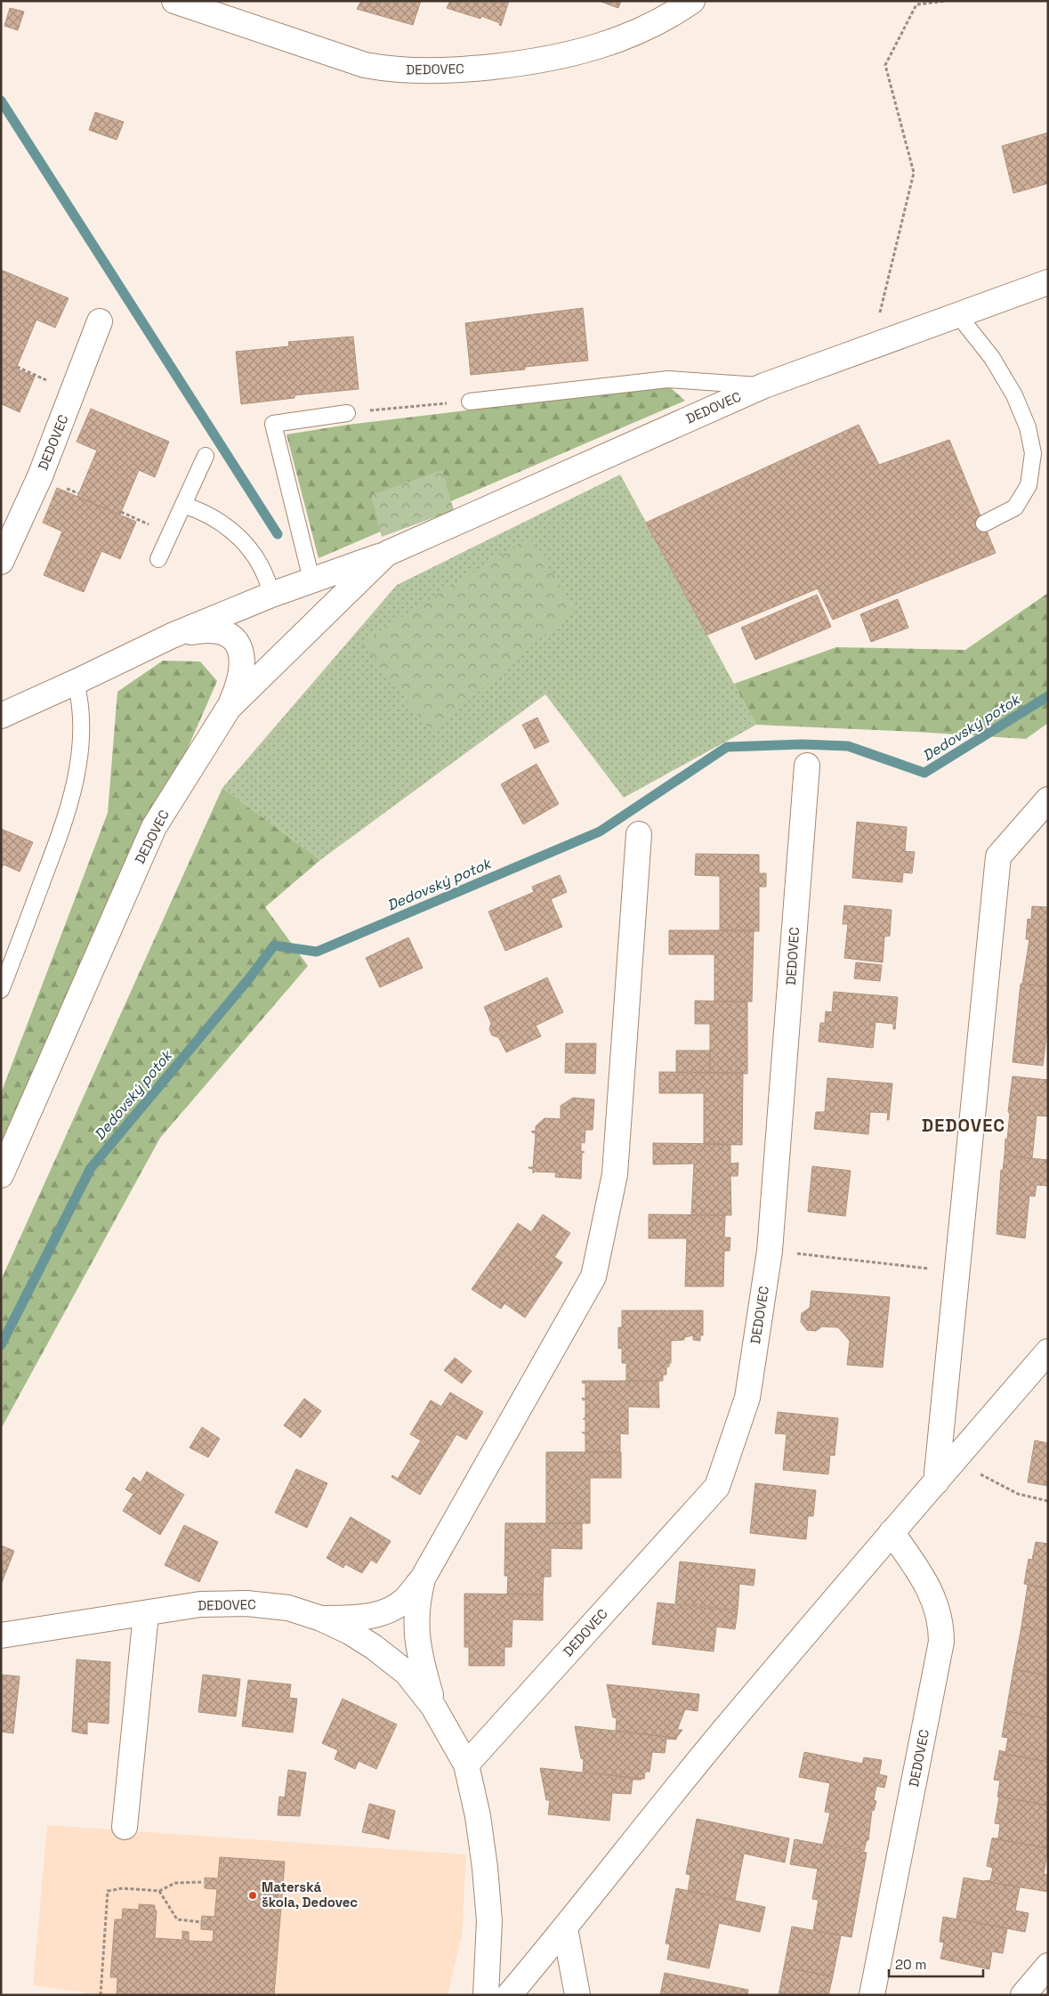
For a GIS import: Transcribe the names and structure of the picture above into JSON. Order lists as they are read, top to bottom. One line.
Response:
{"streets":{"street":["DEDOVEC"]},"districts":["DEDOVEC"],"water":["Dedovský potok"],"places":["Materská škola, Dedovec"],"scale_bar":"20 m"}
